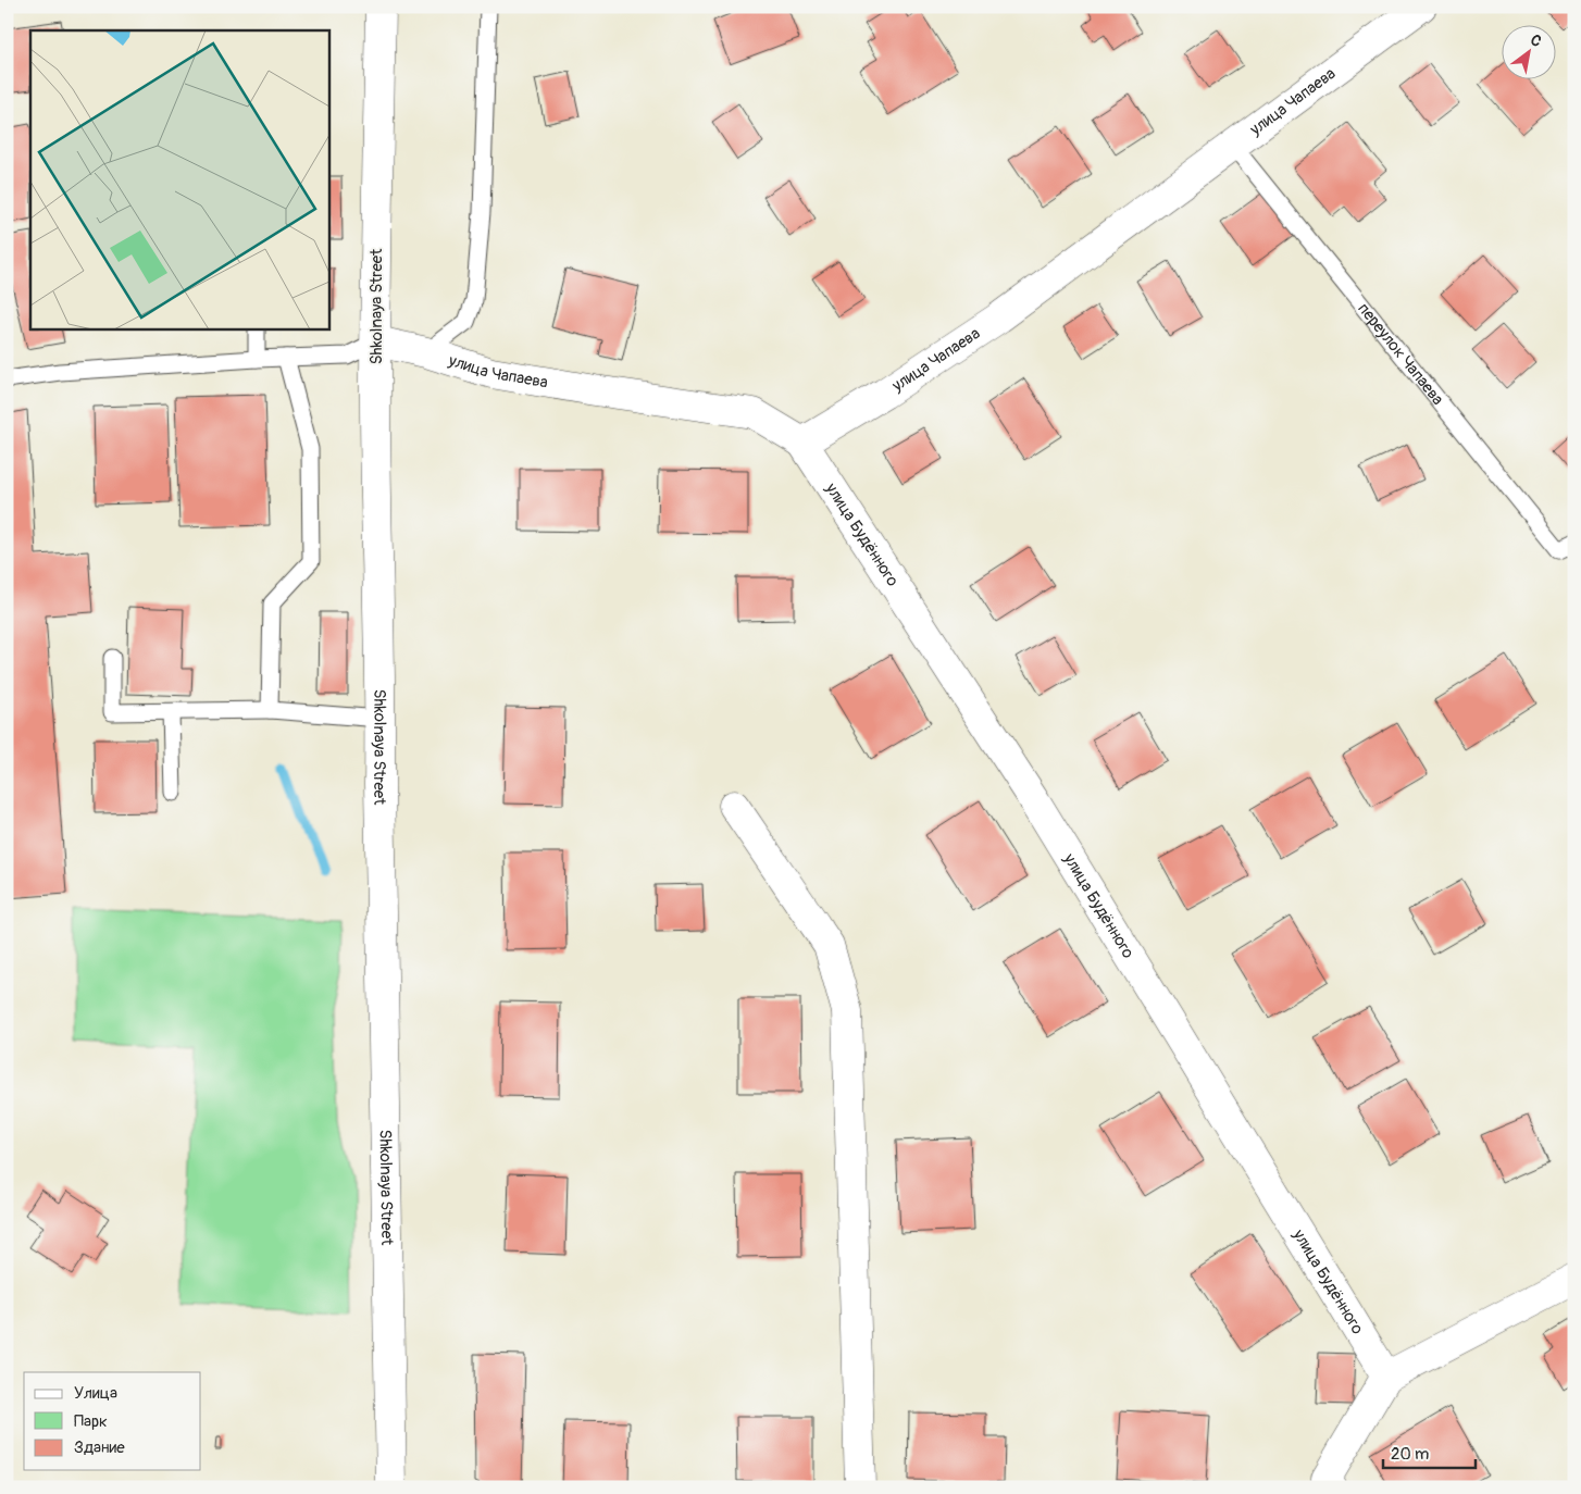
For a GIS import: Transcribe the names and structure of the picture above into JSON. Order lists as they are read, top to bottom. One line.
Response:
{"streets":{"street":["улица Чапаева","Shkolnaya Street","улица Будённого"],"lane":["переулок Чапаева"]},"crossings":[["улица Чапаева","Shkolnaya Street"],["улица Чапаева","переулок Чапаева"],["улица Чапаева","улица Будённого"]],"legend":["Улица","Парк","Здание"],"scale_bar":"20 m","north":"top right"}
